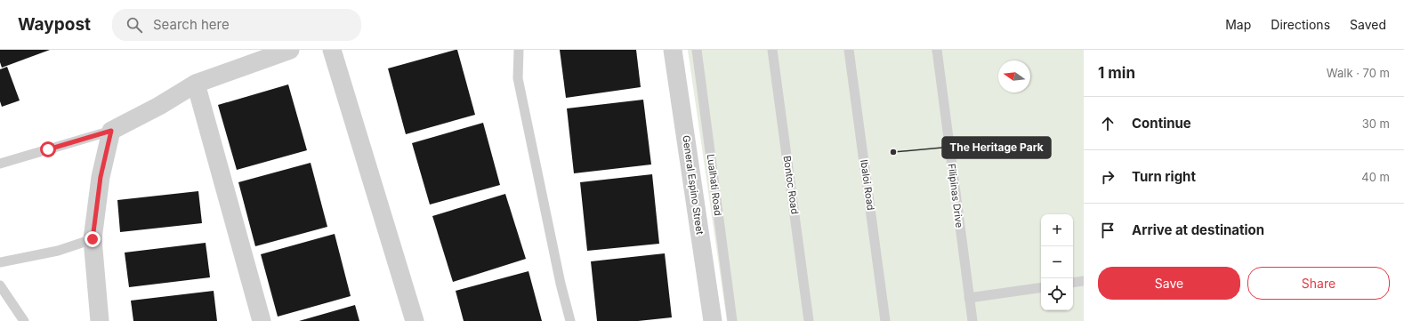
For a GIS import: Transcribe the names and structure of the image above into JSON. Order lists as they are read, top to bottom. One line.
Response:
{"streets":{"street":["General Espino Street"],"lane":["Lualhati Road","Bontoc Road","Ibaloi Road","Filipinas Drive"]},"places":["The Heritage Park"],"north":"left","page":{"header":"Waypost","search":"Search here","nav":["Map","Directions","Saved"],"heading":["1 min","Walk · 70 m"],"list":[["Continue","30 m"],["Turn right","40 m"],"Arrive at destination"],"map_buttons":["+","−"],"buttons":["Save","Share"]}}
